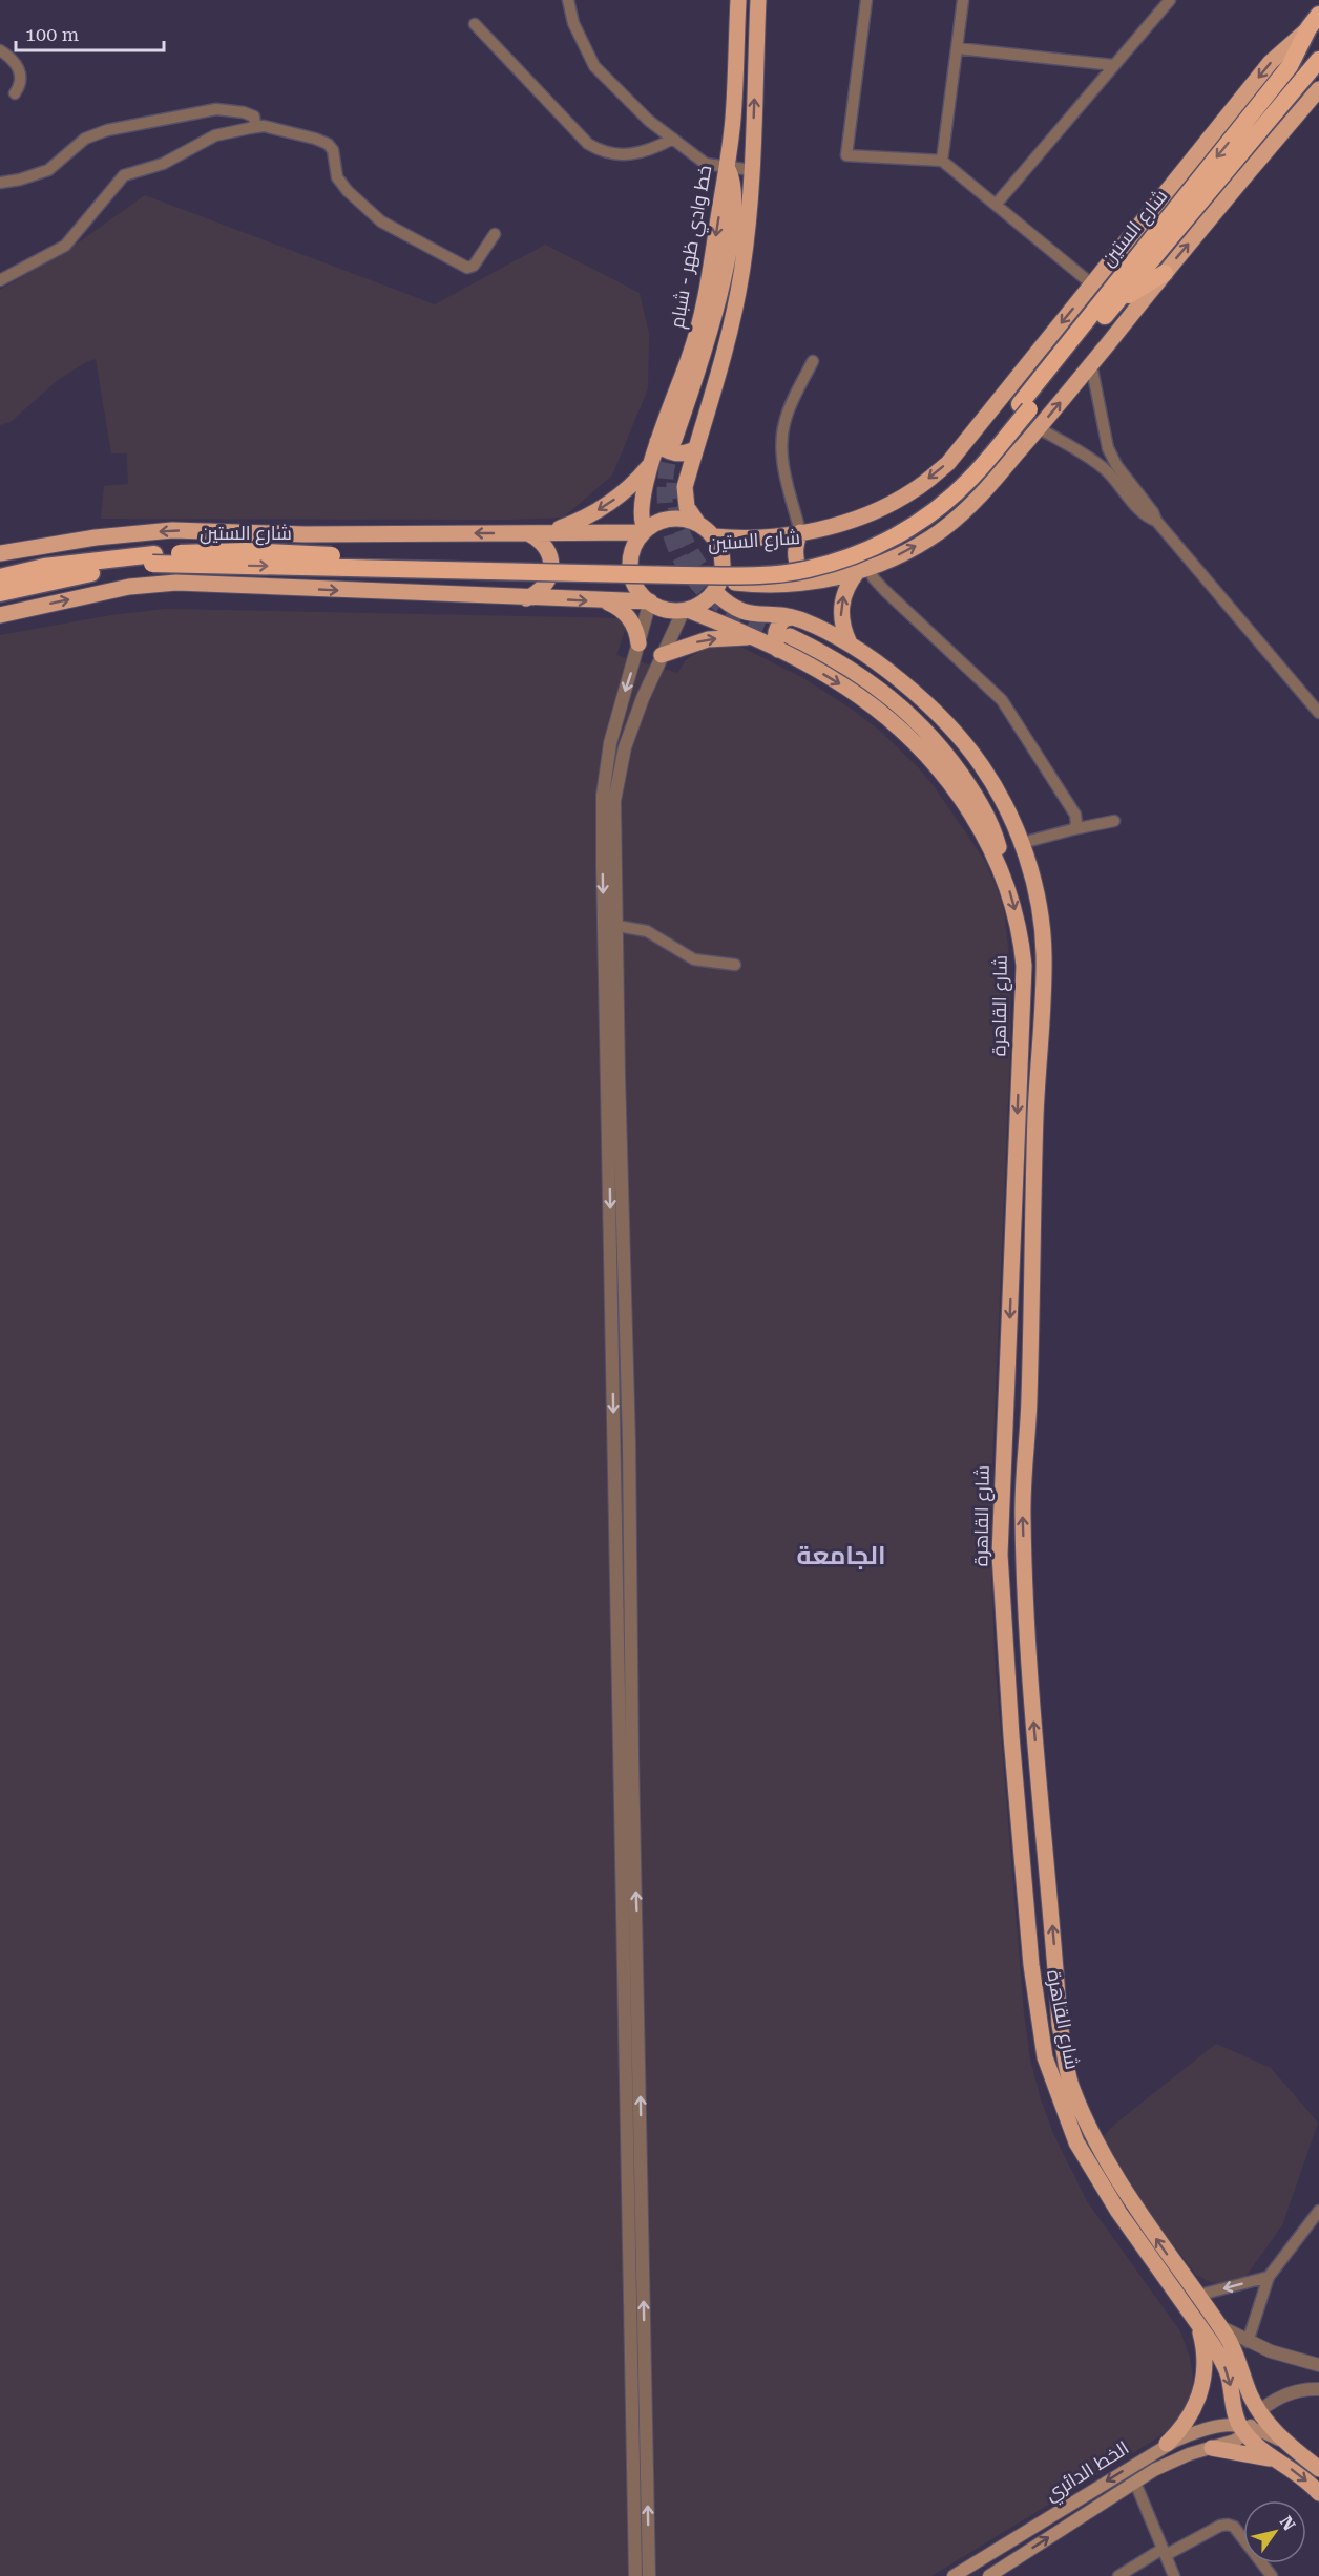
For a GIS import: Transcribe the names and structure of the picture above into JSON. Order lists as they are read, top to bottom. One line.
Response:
{"streets":{"highway":["شارع الستين"],"main road":["خط وادي ظهر - شبام","شارع القاهرة","الخط الدائري"]},"crossings":[["شارع الستين","شارع القاهرة"],["شارع القاهرة","الخط الدائري"]],"districts":["الجامعة"],"scale_bar":"100 m","north":"top right"}
